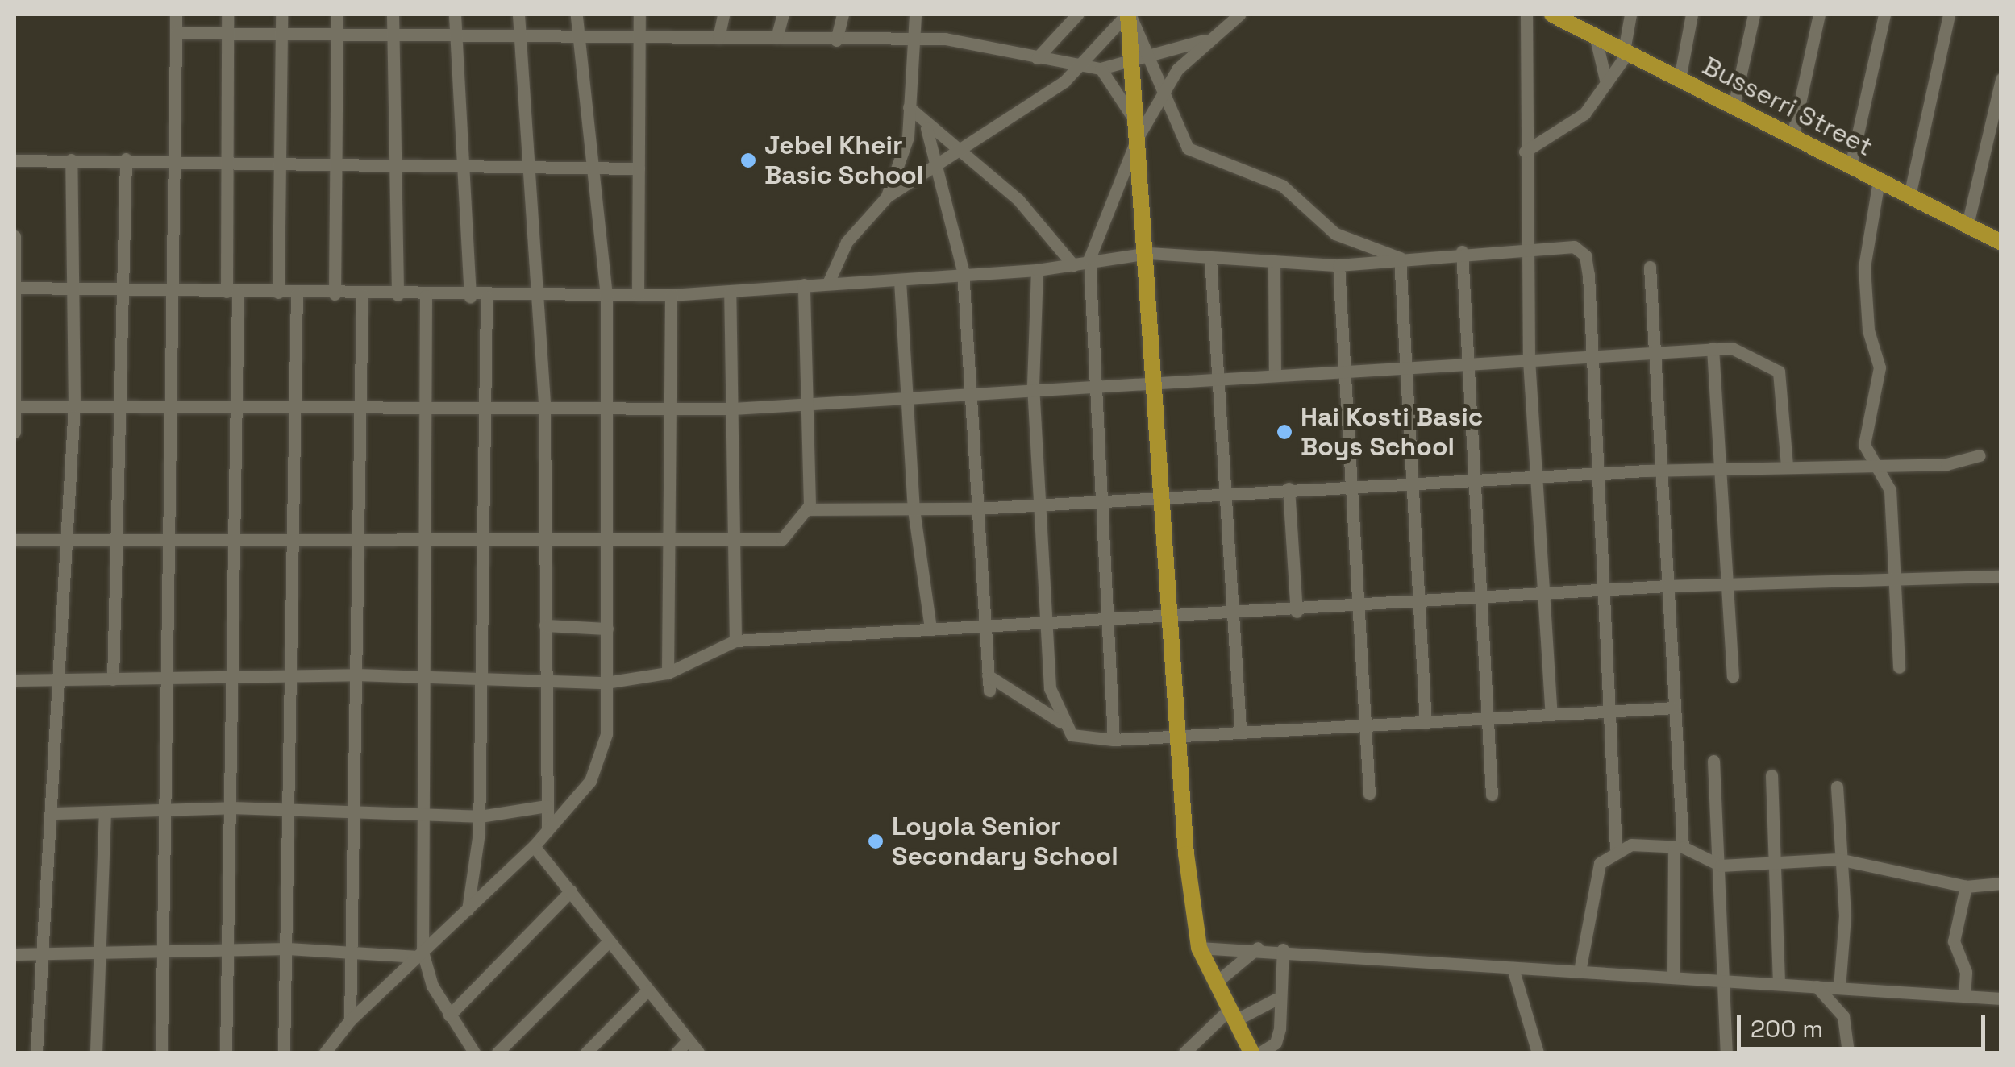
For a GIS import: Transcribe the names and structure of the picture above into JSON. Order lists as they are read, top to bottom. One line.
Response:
{"streets":{"main road":["Busserri Street"]},"places":["Jebel Kheir Basic School","Hai Kosti Basic Boys School","Loyola Senior Secondary School"],"scale_bar":"200 m"}
